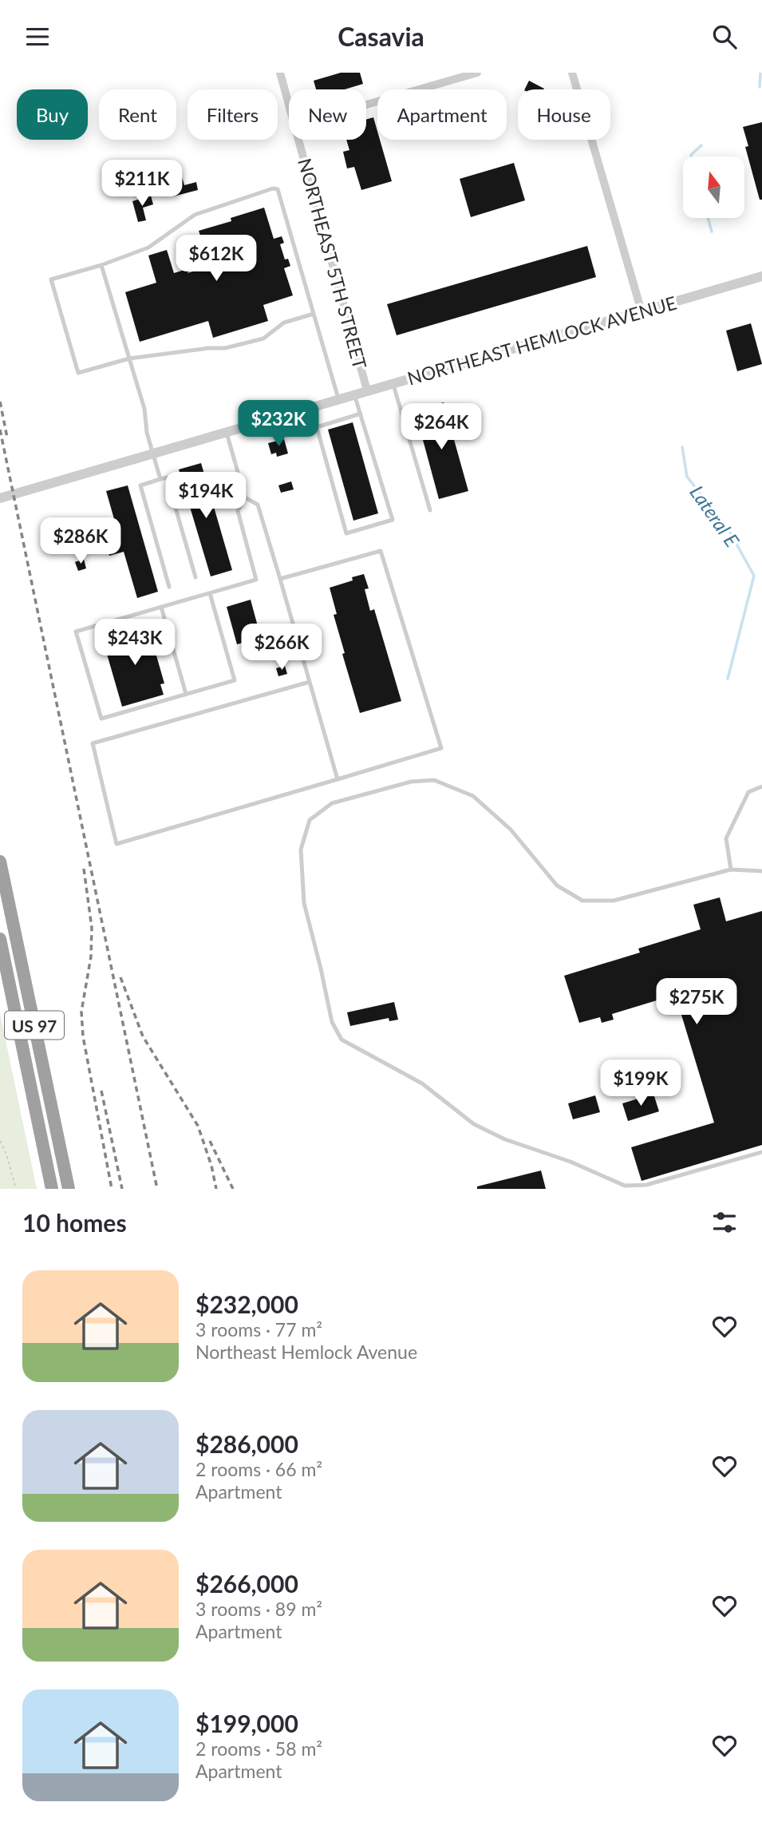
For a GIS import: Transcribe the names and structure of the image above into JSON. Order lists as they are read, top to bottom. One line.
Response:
{"streets":{"highway":["US 97"],"street":["NORTHEAST 5TH STREET","NORTHEAST HEMLOCK AVENUE"]},"crossings":[["NORTHEAST 5TH STREET","NORTHEAST HEMLOCK AVENUE"]],"water":["Lateral E"],"north":"top","page":{"header":"Casavia","chip":["Buy","Rent","Filters","New","Apartment","House"],"price":["$211K","$612K","$232K","$264K","$194K","$286K","$243K","$266K","$275K","$199K"],"heading":"10 homes","list":[{"name":"$232,000","note":"3 rooms · 77 m² · Northeast Hemlock Avenue"},{"name":"$286,000","note":"2 rooms · 66 m² · Apartment"},{"name":"$266,000","note":"3 rooms · 89 m² · Apartment"},{"name":"$199,000","note":"2 rooms · 58 m² · Apartment"}]}}
